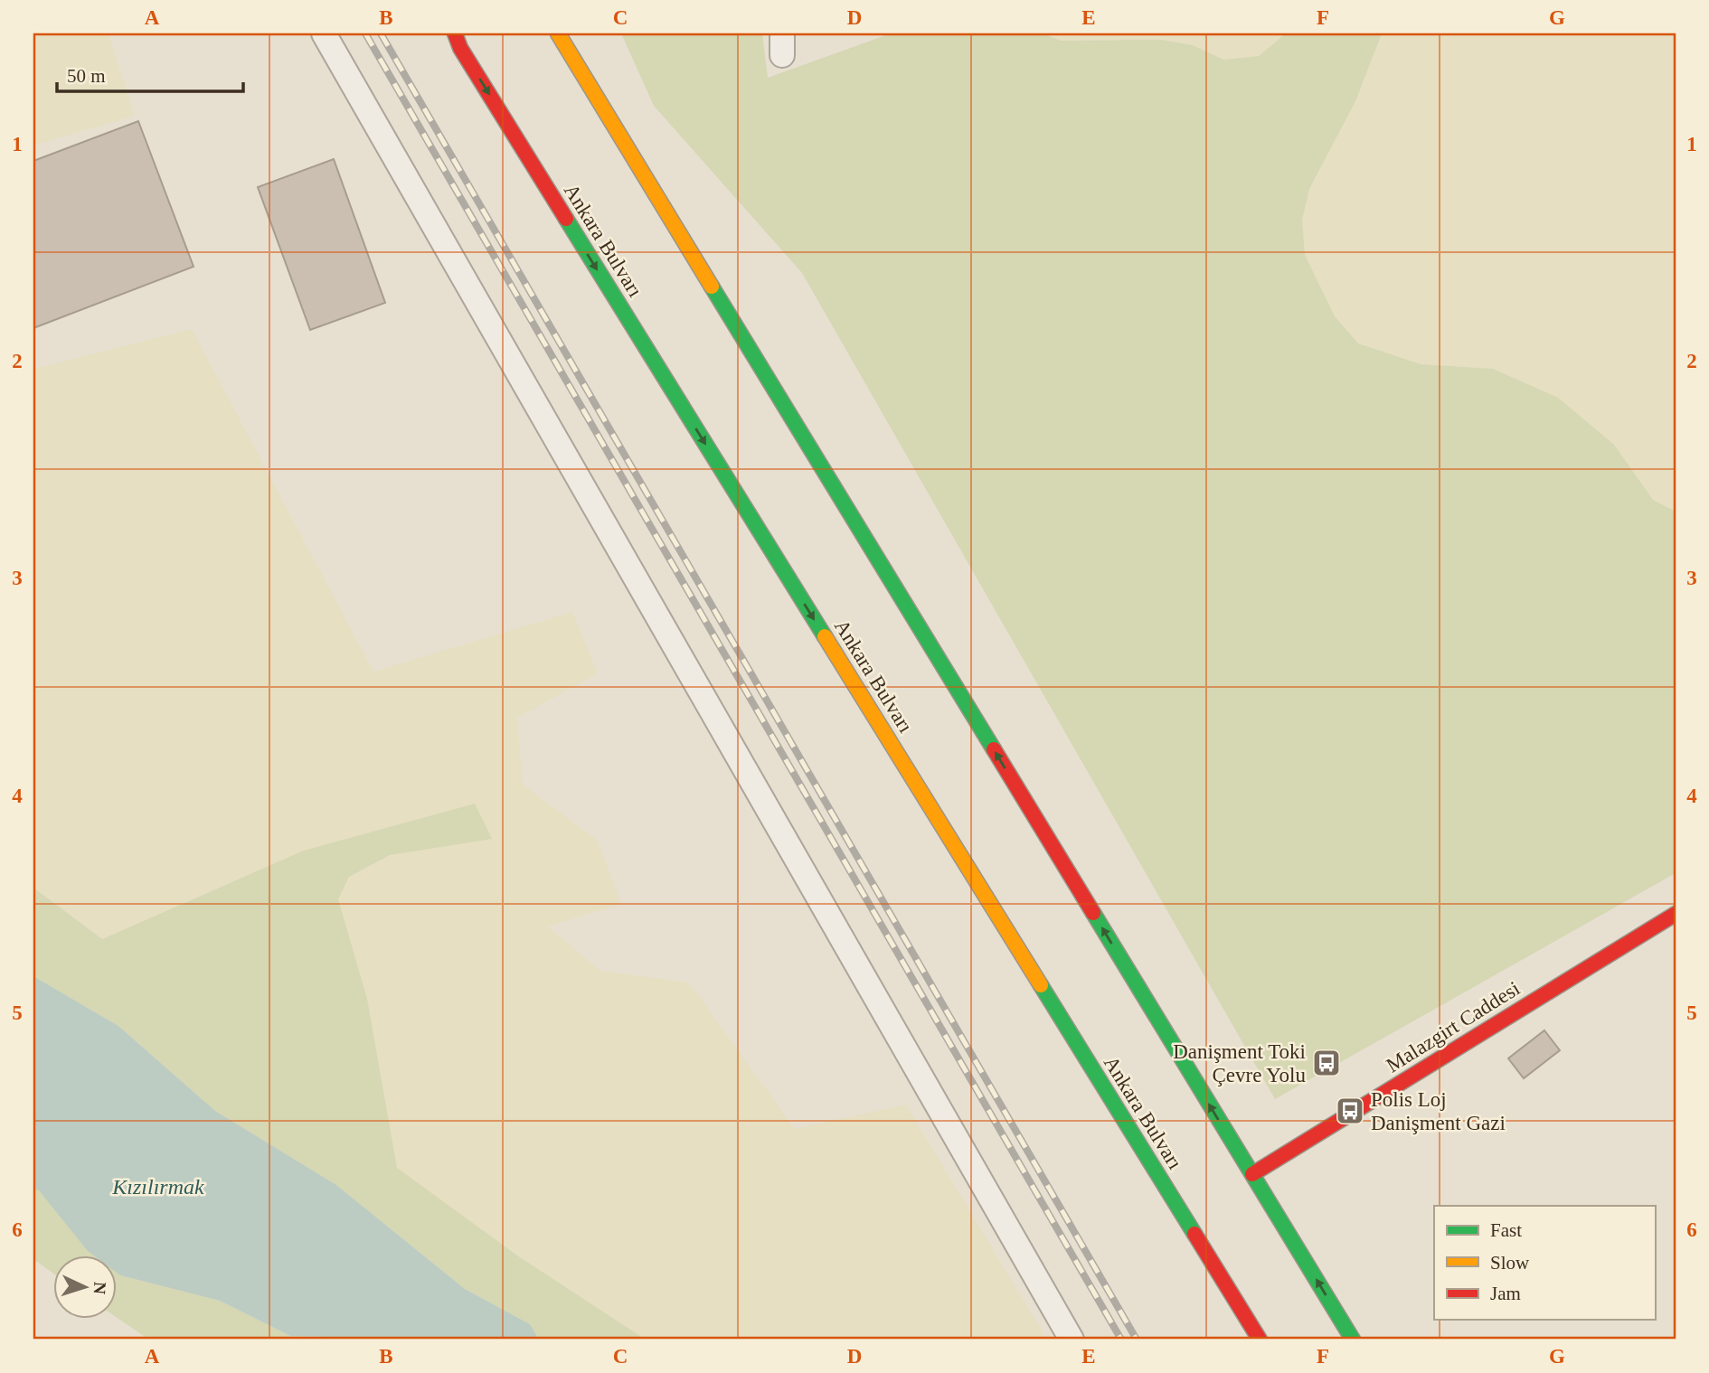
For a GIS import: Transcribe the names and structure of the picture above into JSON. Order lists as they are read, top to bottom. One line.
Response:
{"streets":{"main road":["Ankara Bulvarı","Malazgirt Caddesi"]},"water":["Kızılırmak"],"places":{"bus stop":["Danişment Toki Çevre Yolu","Polis Loj Danişment Gazi"]},"legend":["Fast","Slow","Jam"],"scale_bar":"50 m","north":"right","grid":{"columns":["A","B","C","D","E","F","G"],"rows":["1","2","3","4","5","6"]}}
